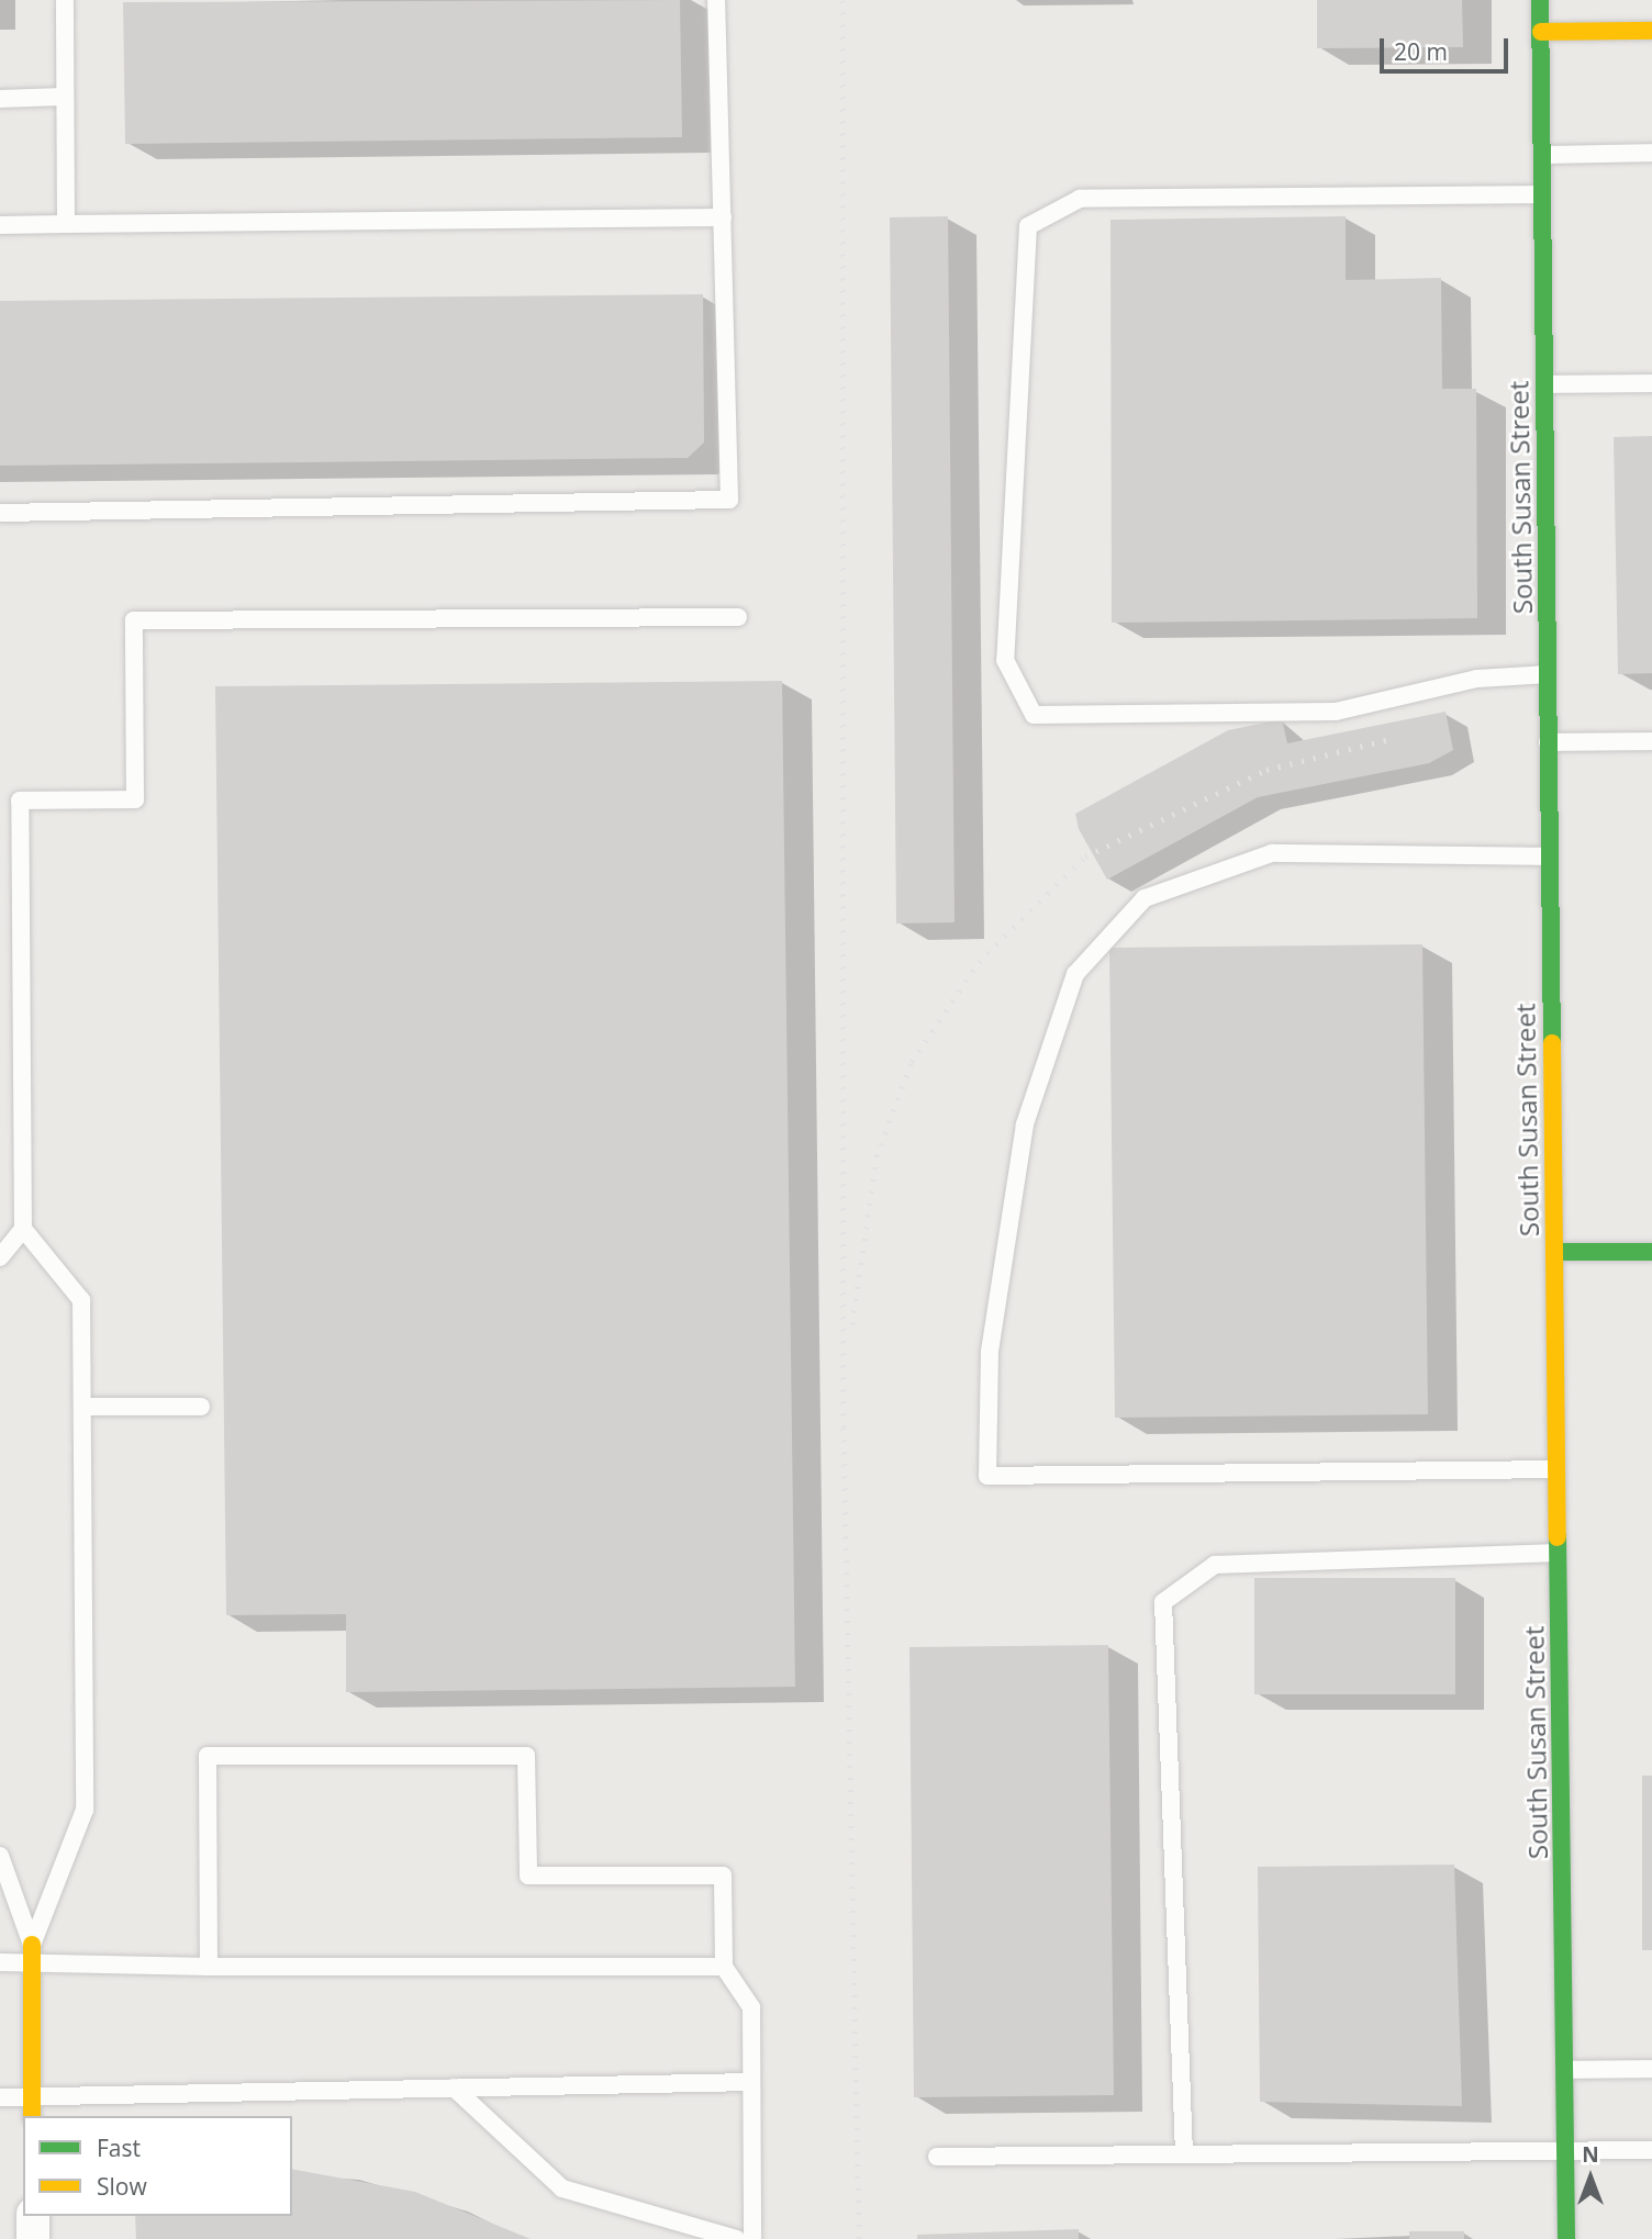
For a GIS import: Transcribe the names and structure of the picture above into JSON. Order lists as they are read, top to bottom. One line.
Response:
{"streets":{"street":["South Susan Street"]},"legend":["Fast","Slow"],"scale_bar":"20 m","north":"top"}
